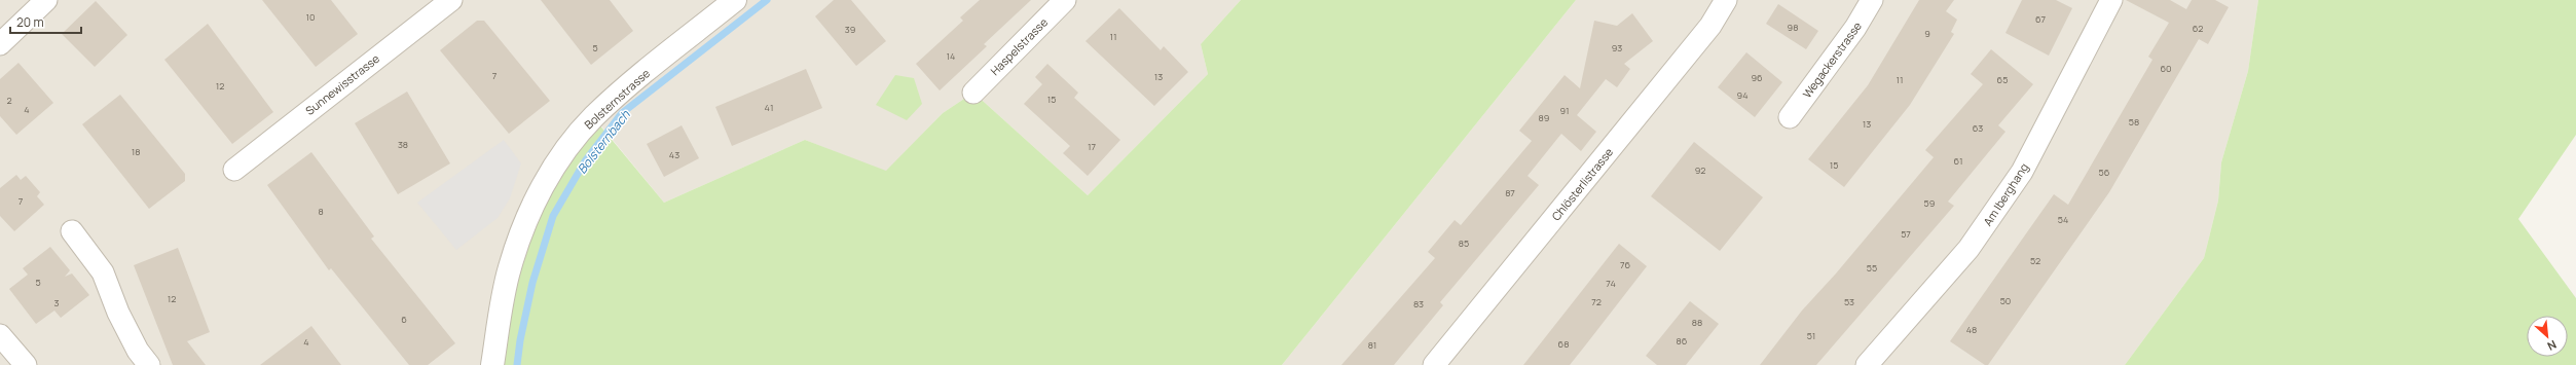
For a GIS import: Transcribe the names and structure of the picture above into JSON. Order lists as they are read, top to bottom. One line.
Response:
{"streets":{"street":["Haspelstrasse","Wegackerstrasse","Sunnewisstrasse","Bolsternstrasse","Chlösterlistrasse","Am Iberghang"]},"water":["Bolsternbach"],"house_numbers":["10","67","98","62","39","9","11","5","93","14","60","7","13","96","11","65","12","94","15","2","41","4","91","89","58","13","63","38","17","18","43","61","15","92","56","87","7","59","8","54","57","85","52","76","55","5","74","12","50","72","53","3","83","6","88","48","51","86","4","68","81"],"scale_bar":"20 m","north":"bottom right"}
